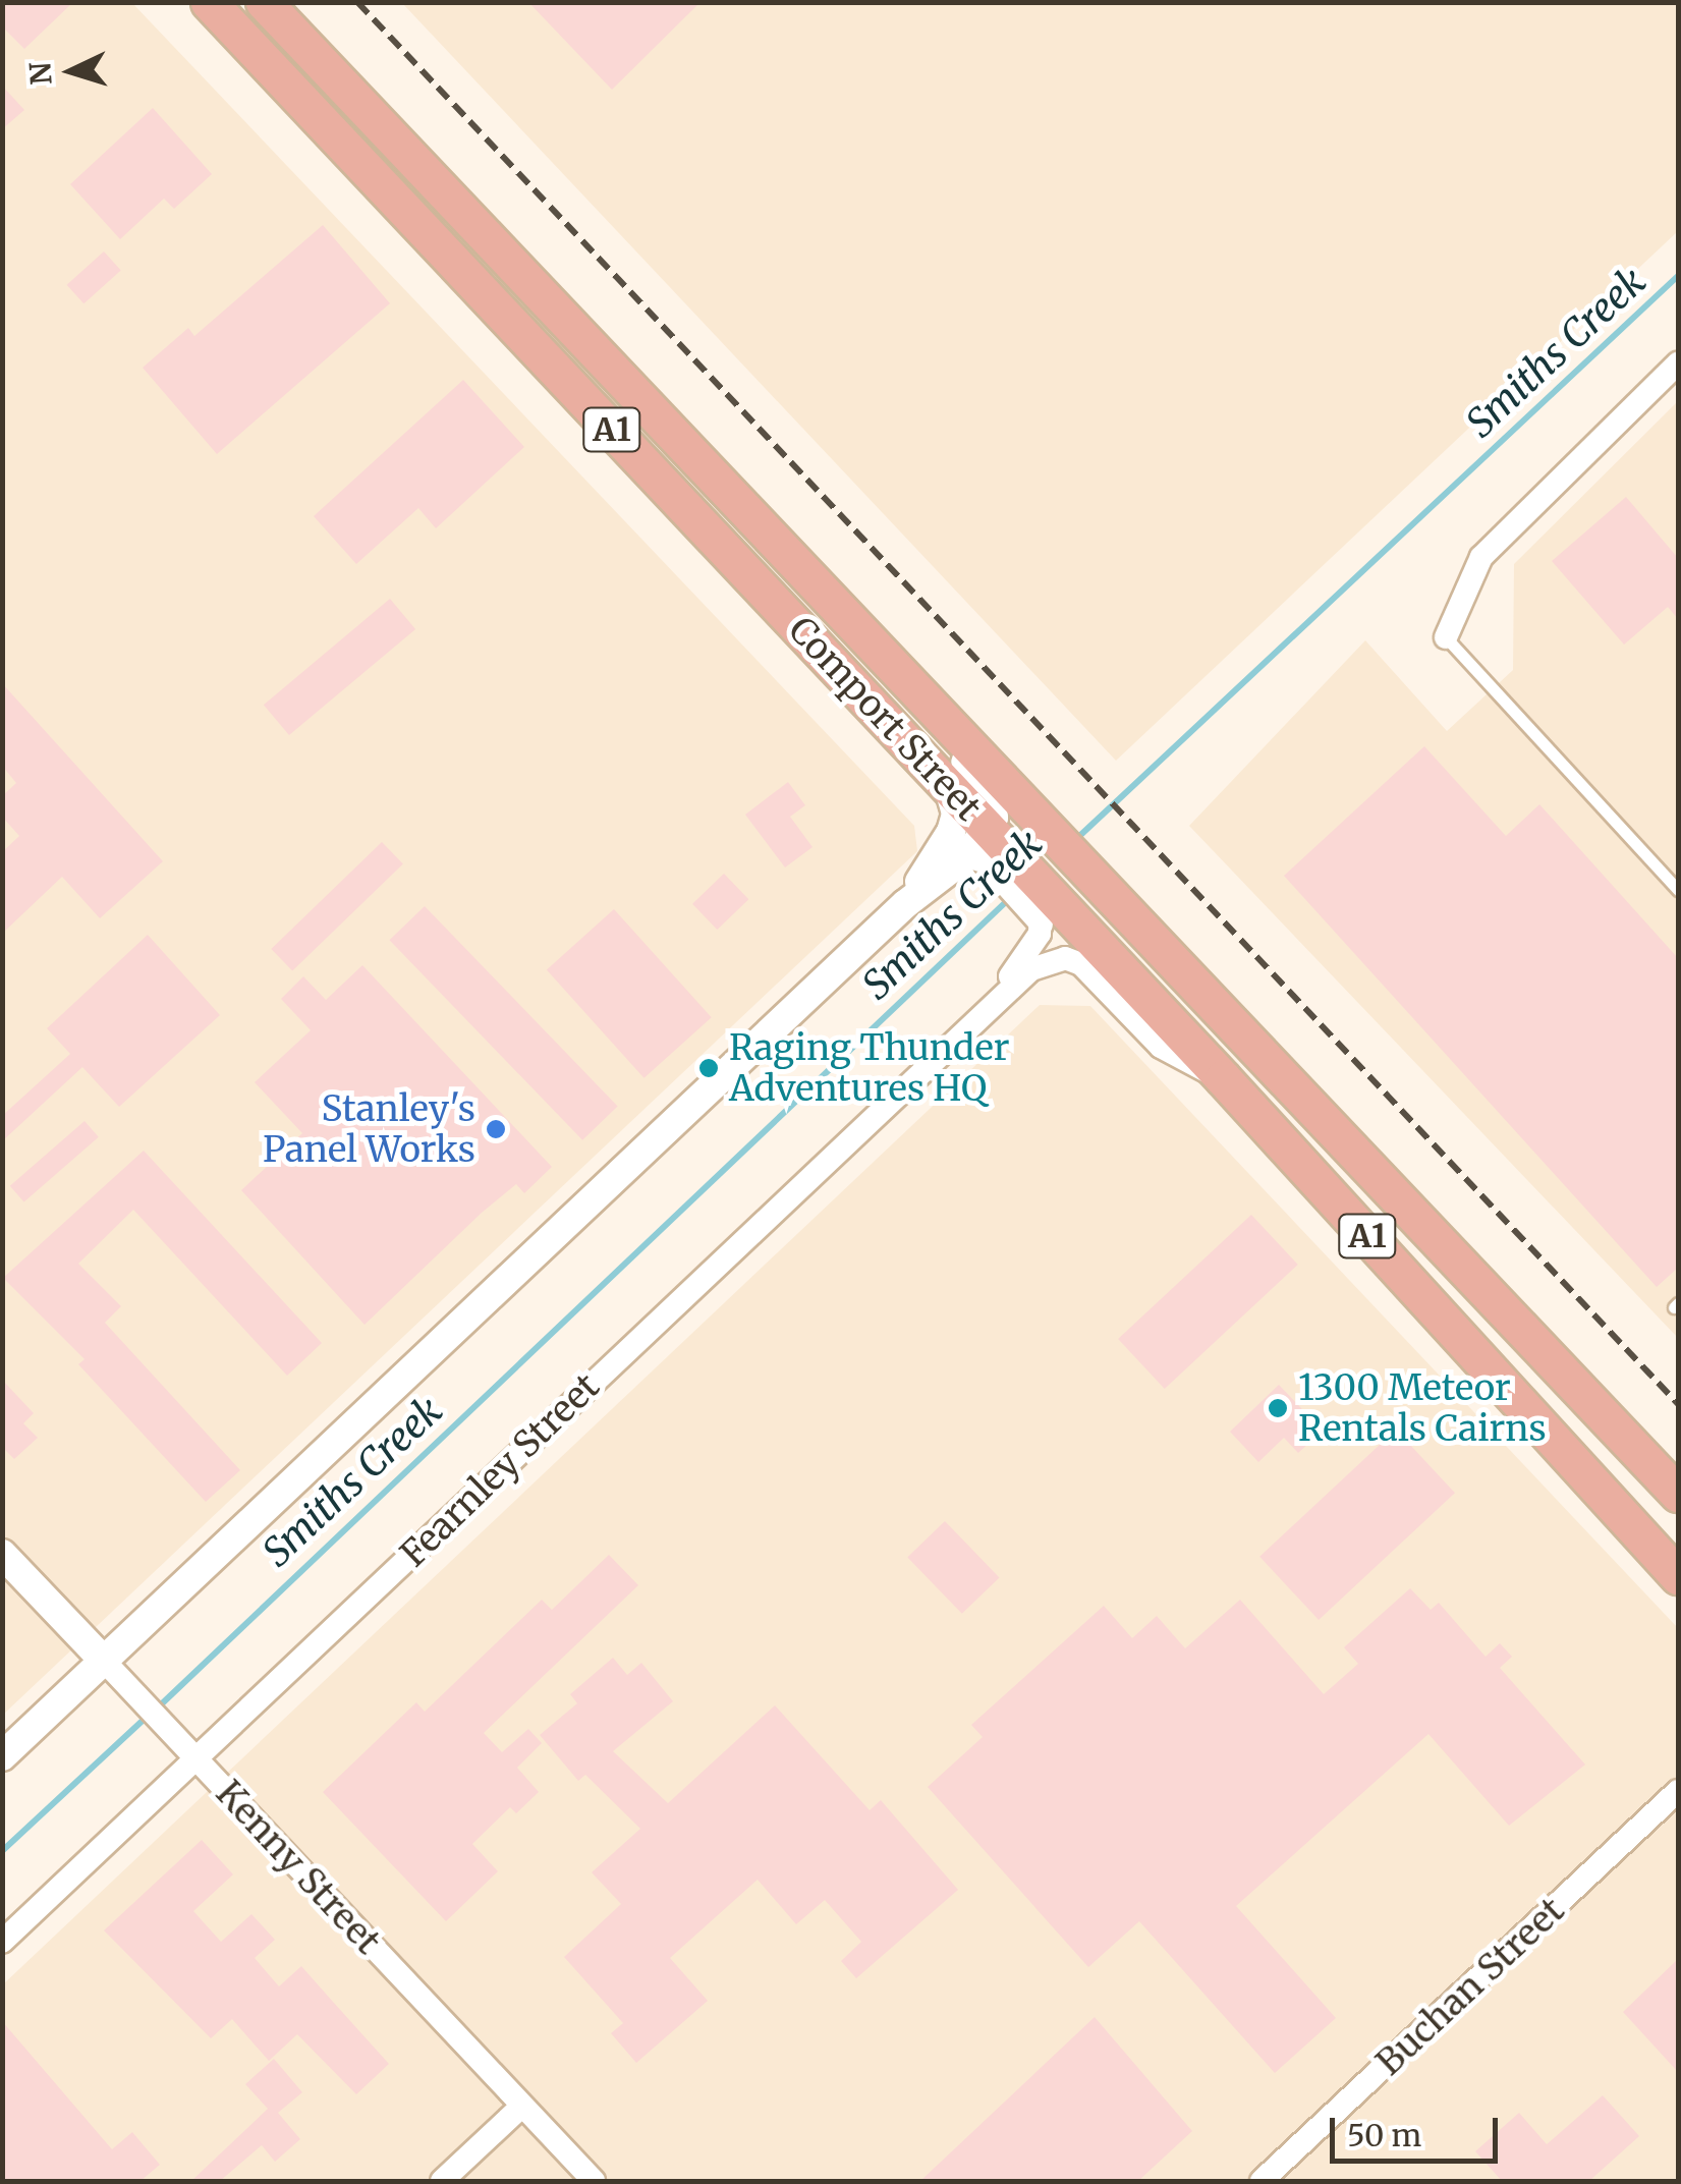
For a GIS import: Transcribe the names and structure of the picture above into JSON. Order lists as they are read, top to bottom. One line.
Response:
{"streets":{"highway":["A1","Comport Street"],"street":["Fearnley Street","Kenny Street","Buchan Street"]},"crossings":[["Comport Street","Fearnley Street"],["Fearnley Street","Kenny Street"]],"water":["Smiths Creek"],"places":["Raging Thunder Adventures HQ","Stanley's Panel Works","1300 Meteor Rentals Cairns"],"scale_bar":"50 m","north":"left"}
